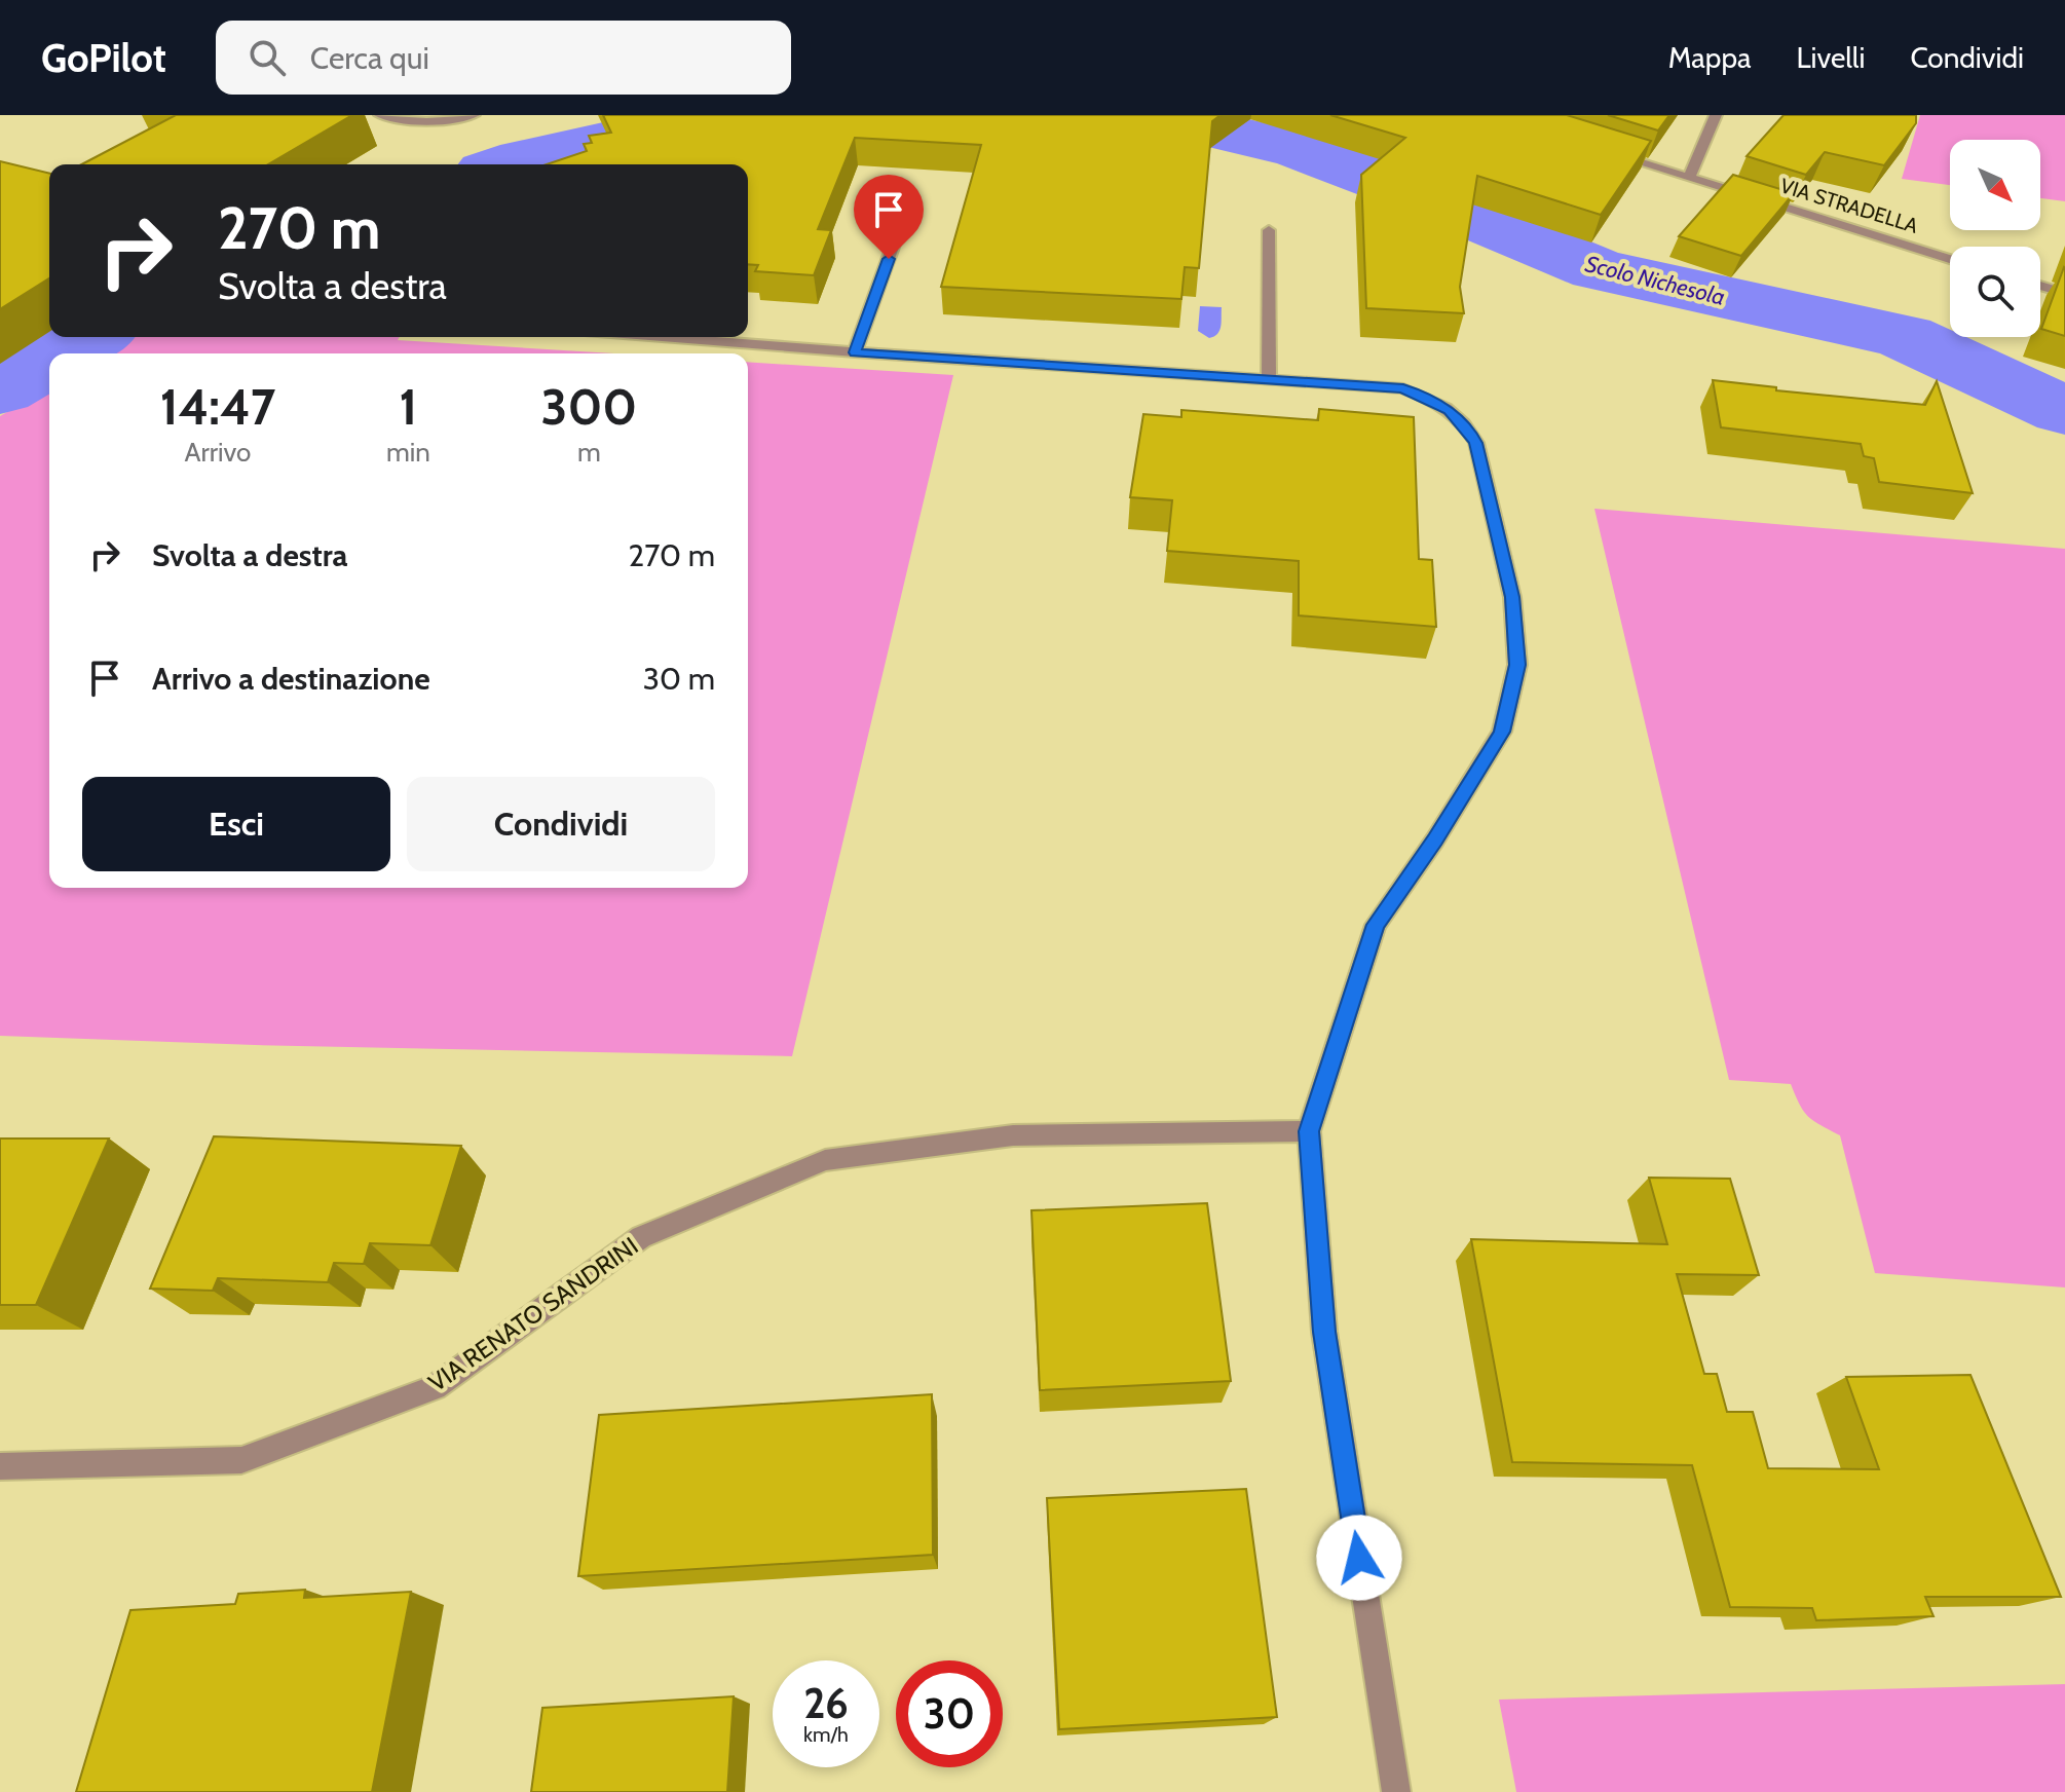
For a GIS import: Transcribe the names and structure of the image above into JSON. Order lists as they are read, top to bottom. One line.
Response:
{"streets":{"street":["VIA STRADELLA","VIA RENATO SANDRINI"]},"water":["Scolo Nichesola"],"north":"bottom right","page":{"header":"GoPilot","search":"Cerca qui","nav":["Mappa","Livelli","Condividi"],"turn":["270 m","Svolta a destra"],"eta":["14:47","Arrivo","1","min","300","m"],"list":[{"name":"Svolta a destra","value":"270 m"},{"name":"Arrivo a destinazione","value":"30 m"}],"buttons":["Esci","Condividi"],"speed":"26 km/h","limit":"30"}}
